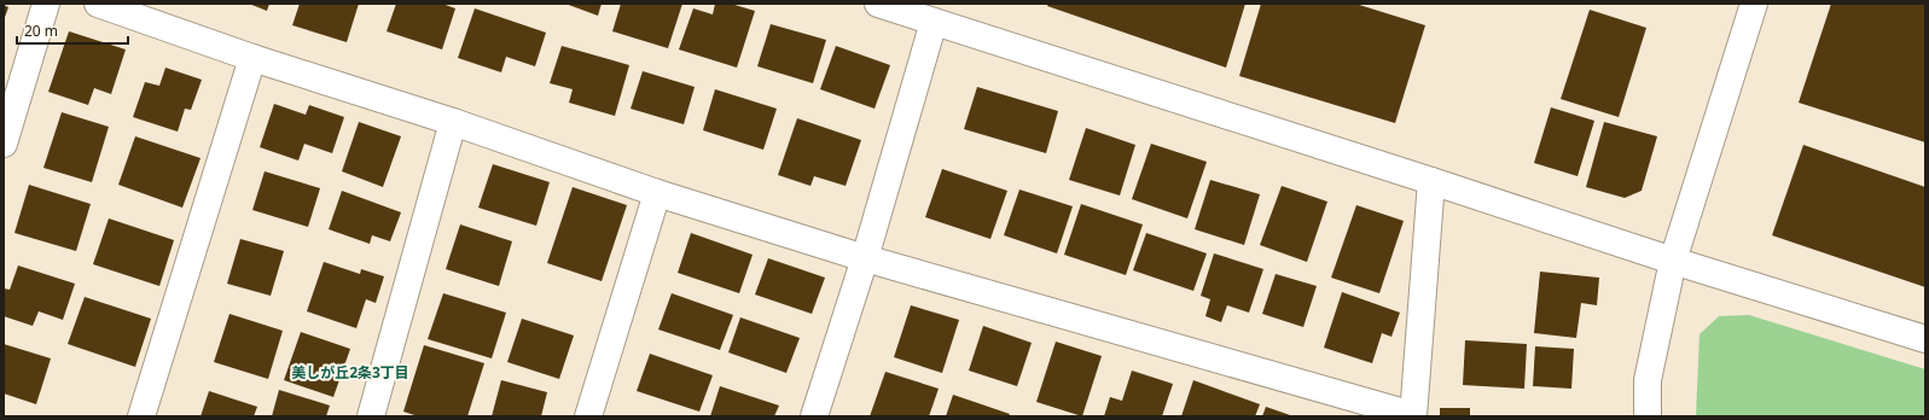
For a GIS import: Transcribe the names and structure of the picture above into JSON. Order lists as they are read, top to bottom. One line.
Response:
{"districts":["美しが丘2条3丁目"],"scale_bar":"20 m"}
